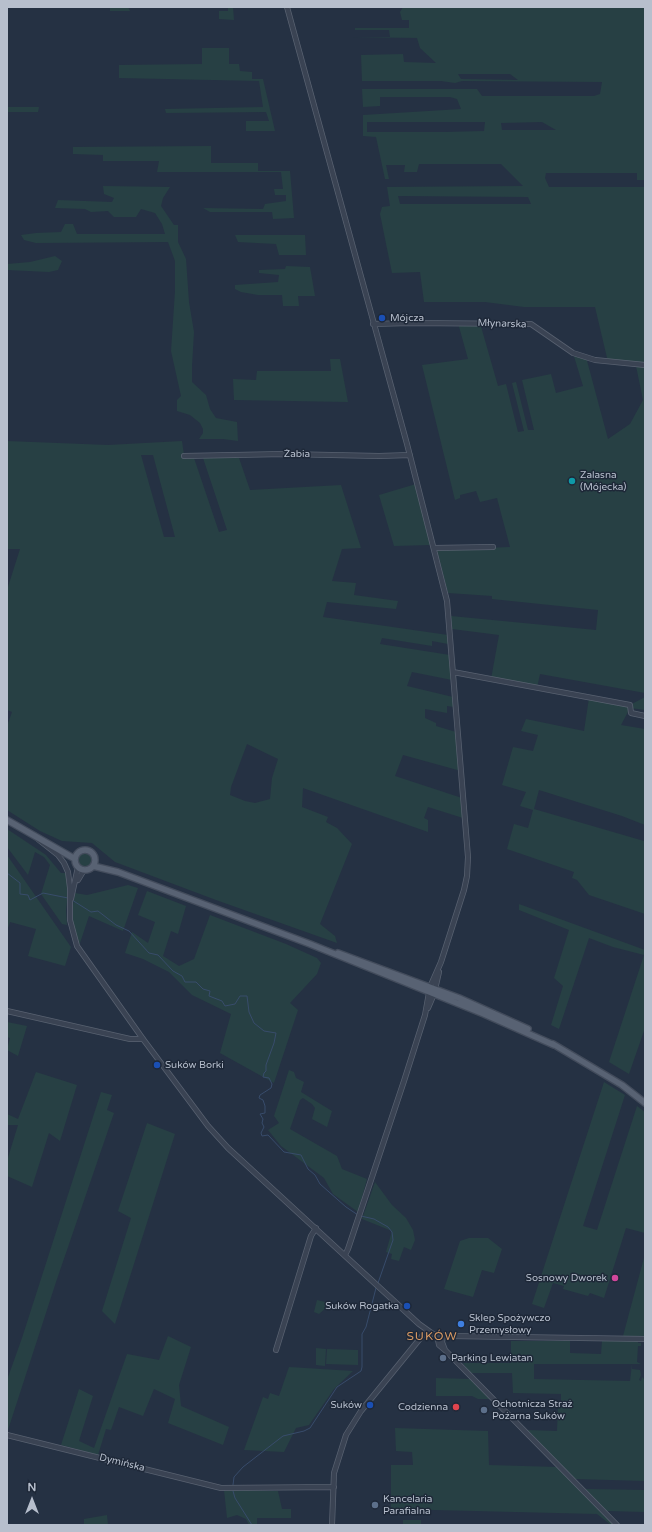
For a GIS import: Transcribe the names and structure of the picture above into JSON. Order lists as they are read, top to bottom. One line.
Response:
{"streets":{"street":["Młynarska","Żabia","Dymińska"]},"districts":["SUKÓW"],"places":["Mójcza","Zalasna (Mójecka)","Suków Borki","Sosnowy Dworek","Suków Rogatka","Sklep Spożywczo Przemysłowy","Parking Lewiatan","Suków","Codzienna","Ochotnicza Straż Pożarna Suków","Kancelaria Parafialna"],"north":"top"}
